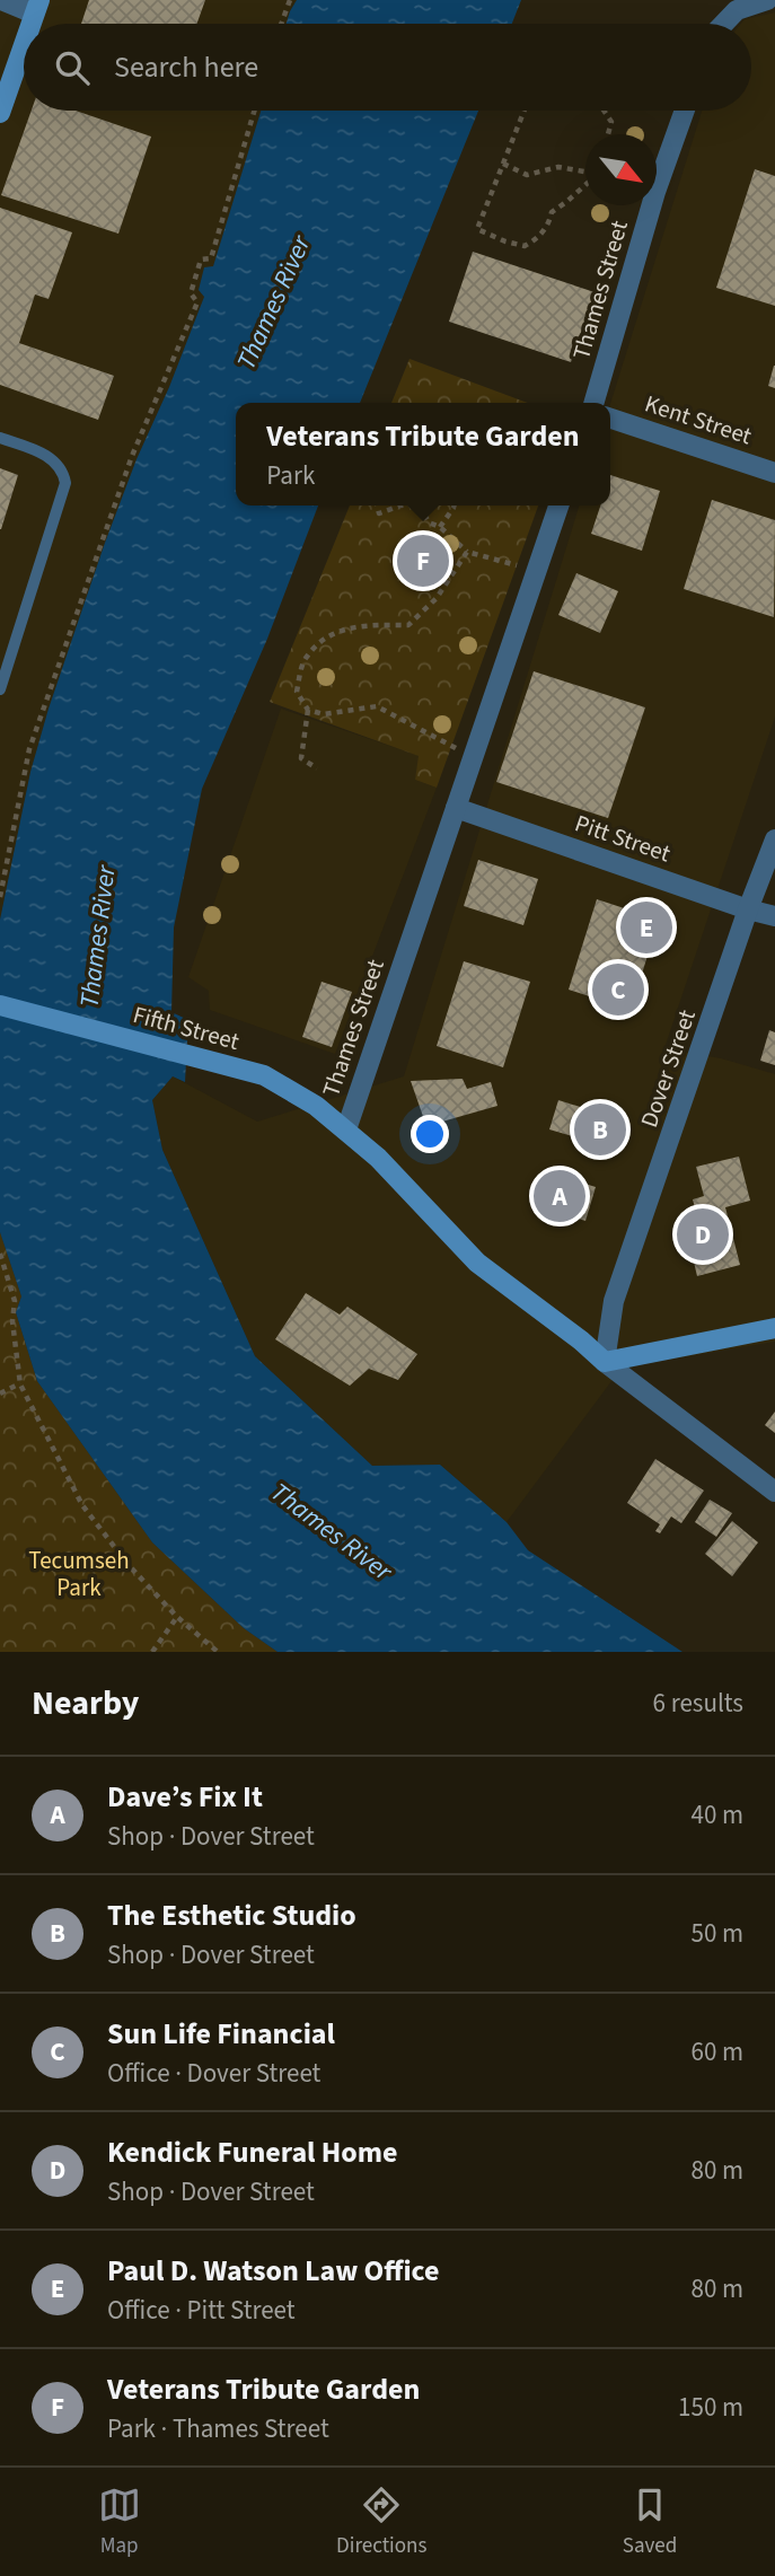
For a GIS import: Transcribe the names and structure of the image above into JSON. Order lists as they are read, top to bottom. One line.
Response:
{"streets":{"street":["Thames Street","Kent Street","Pitt Street","Fifth Street","Dover Street"]},"crossings":[["Thames Street","Pitt Street"],["Thames Street","Fifth Street"],["Thames Street","Dover Street"],["Pitt Street","Dover Street"]],"water":["Thames River"],"parks":["Tecumseh Park"],"north":"bottom right","page":{"search":"Search here","popup":["Veterans Tribute Garden","Park"],"pins":["F","E","C","B","A","D"],"heading":["Nearby","6 results"],"list":[{"mark":"A","name":"Dave’s Fix It","note":"Shop · Dover Street","value":"40 m"},{"mark":"B","name":"The Esthetic Studio","note":"Shop · Dover Street","value":"50 m"},{"mark":"C","name":"Sun Life Financial","note":"Office · Dover Street","value":"60 m"},{"mark":"D","name":"Kendick Funeral Home","note":"Shop · Dover Street","value":"80 m"},{"mark":"E","name":"Paul D. Watson Law Office","note":"Office · Pitt Street","value":"80 m"},{"mark":"F","name":"Veterans Tribute Garden","note":"Park · Thames Street","value":"150 m"}],"nav":["Map","Directions","Saved"]}}
